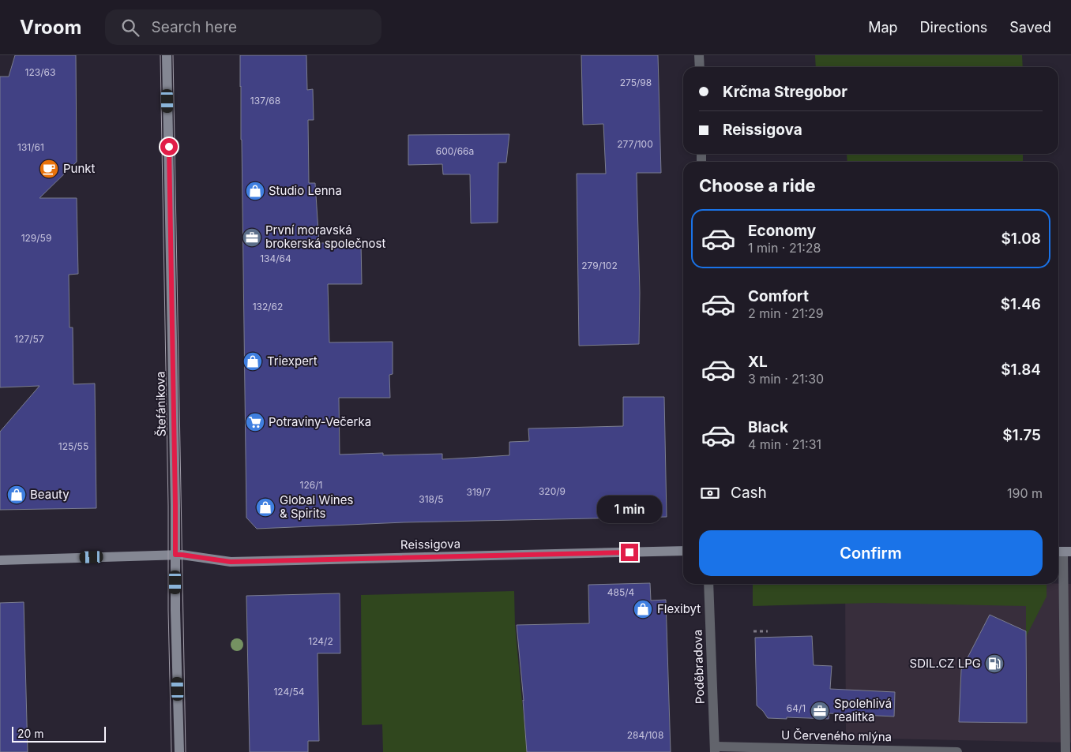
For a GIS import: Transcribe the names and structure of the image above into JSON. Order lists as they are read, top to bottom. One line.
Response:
{"streets":{"street":["Štefánikova","Reissigova","Poděbradova","U Červeného mlýna"]},"crossings":[["Štefánikova","Reissigova"],["Poděbradova","U Červeného mlýna"]],"places":{"cafe":["Punkt"],"shop":["Studio Lenna","Triexpert","Beauty","Global Wines & Spirits","Flexibyt"],"office":["První moravská brokerská společnost","Spolehlivá realitka"],"supermarket":["Potraviny-Večerka"],"fuel station":["SDIL.CZ LPG"]},"house_numbers":["123/63","275/98","137/68","277/100","131/61","600/66a","129/59","134/64","279/102","132/62","127/57","125/55","126/1","320/9","319/7","318/5","485/4","124/2","124/54","64/1","284/108"],"scale_bar":"20 m","page":{"header":"Vroom","search":"Search here","nav":["Map","Directions","Saved"],"banner":["Krčma Stregobor","Reissigova"],"heading":"Choose a ride","list":[{"name":"Economy","note":"1 min · 21:28","value":"$1.08"},{"name":"Comfort","note":"2 min · 21:29","value":"$1.46"},{"name":"XL","note":"3 min · 21:30","value":"$1.84"},{"name":"Black","note":"4 min · 21:31","value":"$1.75"}],"pay":["Cash","190 m"],"bubble":"1 min","buttons":"Confirm","scale":"20 m"}}
